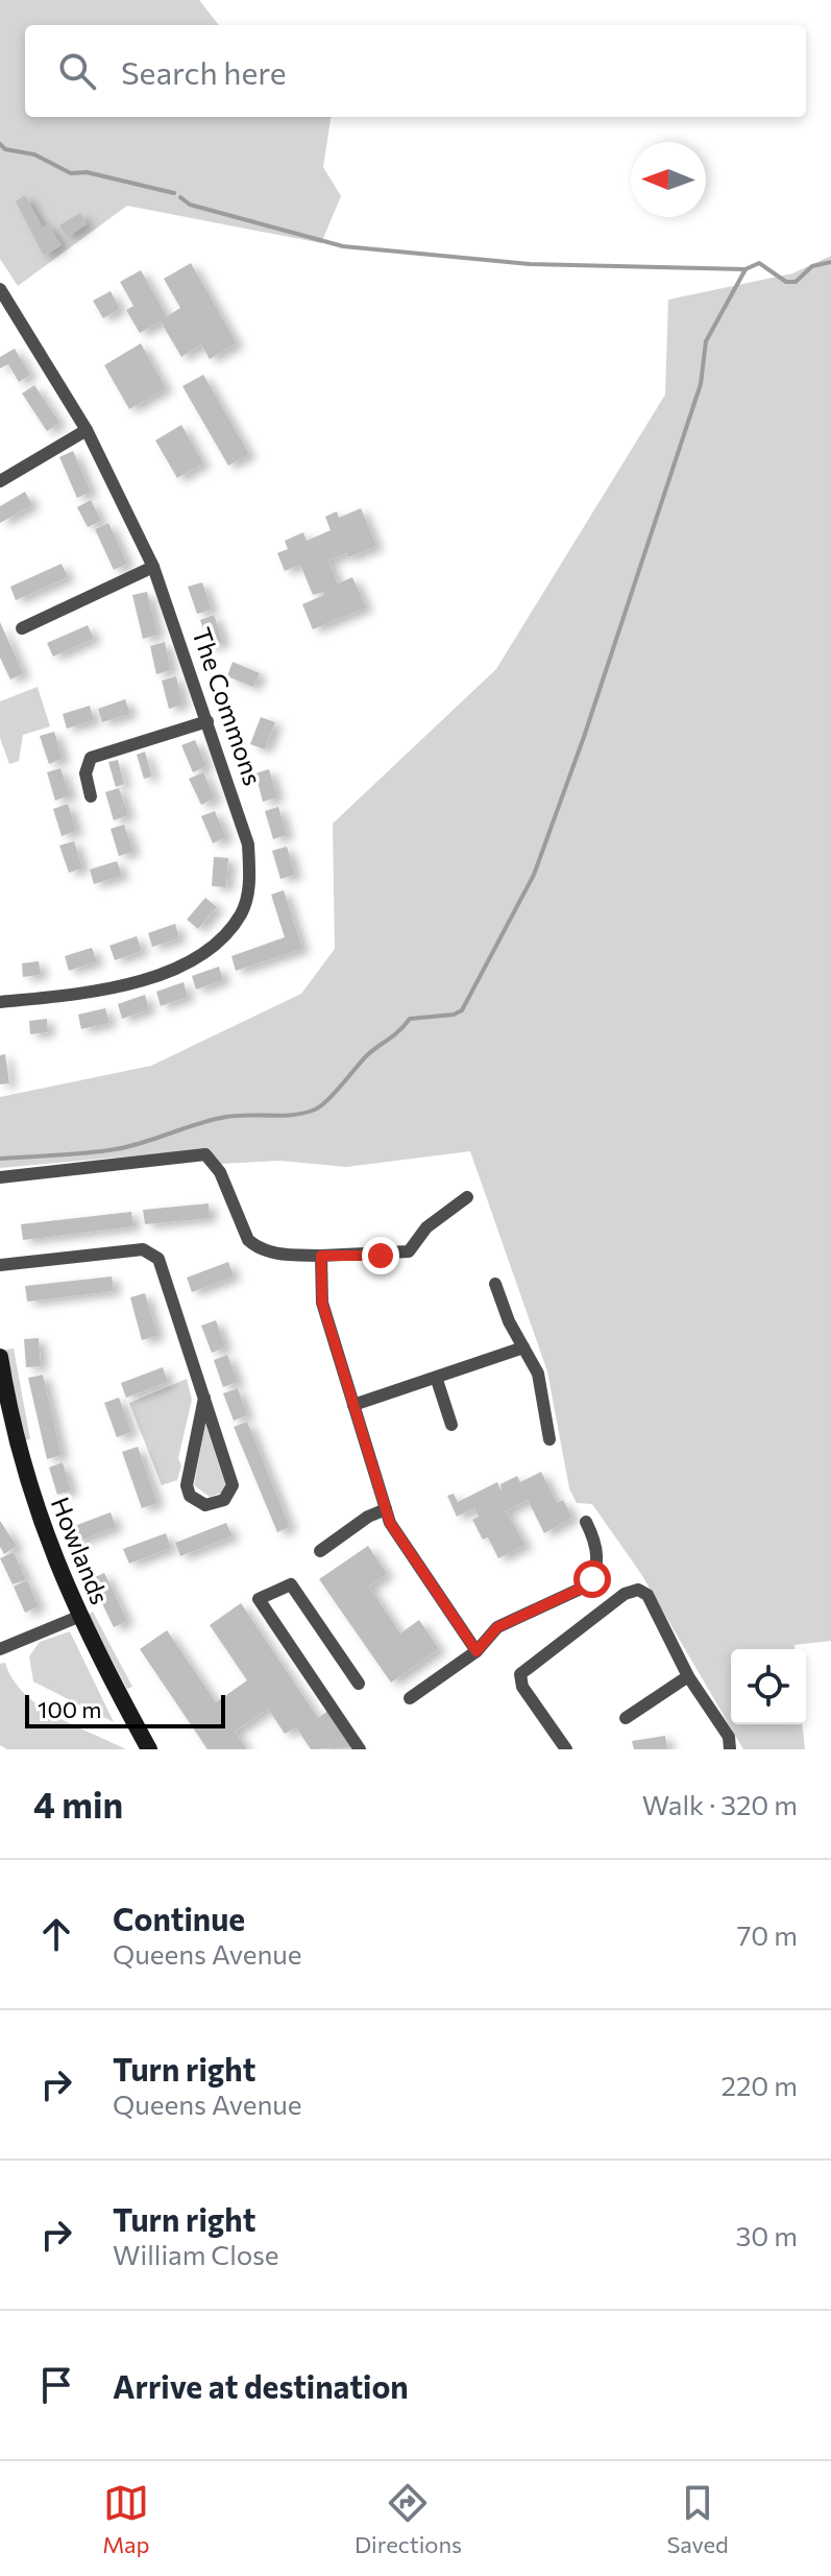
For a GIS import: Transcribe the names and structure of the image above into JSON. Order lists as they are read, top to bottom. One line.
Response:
{"streets":{"street":["The Commons","Howlands"]},"scale_bar":"100 m","north":"left","page":{"search":"Search here","scale":"100 m","heading":["4 min","Walk · 320 m"],"list":[["Continue","Queens Avenue","70 m"],["Turn right","Queens Avenue","220 m"],["Turn right","William Close","30 m"],"Arrive at destination"],"nav":["Map","Directions","Saved"]}}
